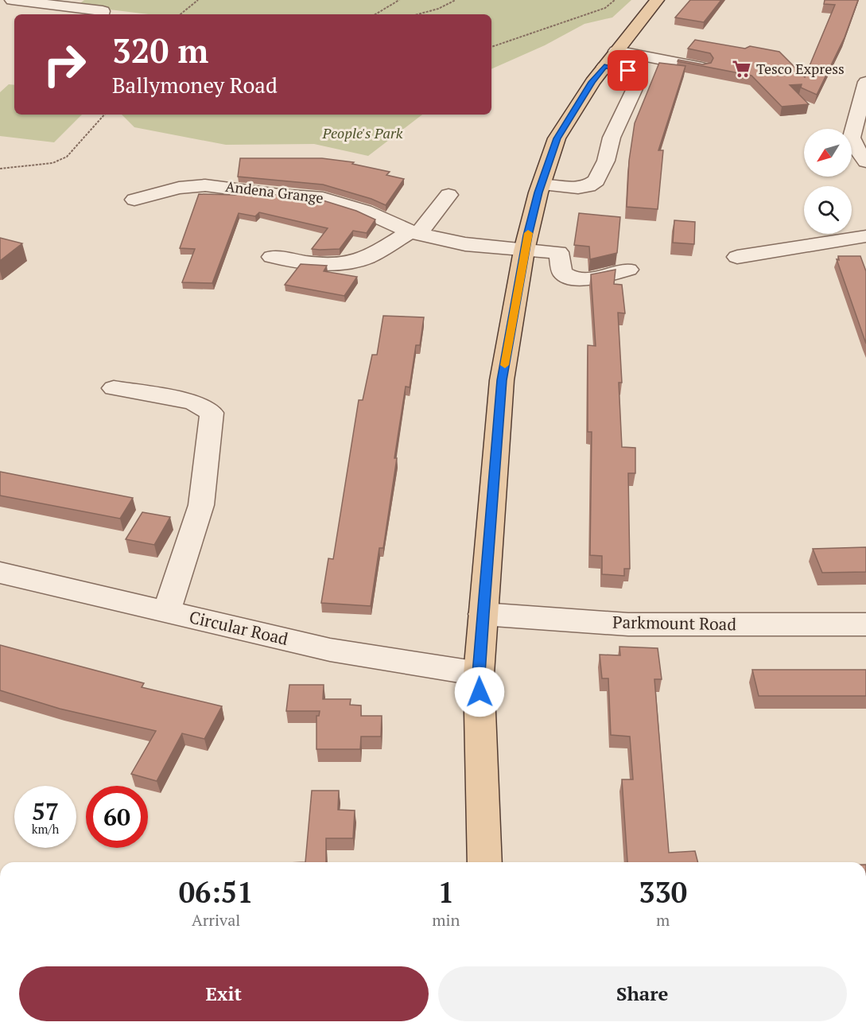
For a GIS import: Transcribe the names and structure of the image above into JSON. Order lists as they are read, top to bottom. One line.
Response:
{"streets":{"street":["Andena Grange","Parkmount Road","Circular Road"]},"parks":["People's Park"],"places":{"supermarket":["Tesco Express"]},"north":"bottom left","page":{"turn":["320 m","Ballymoney Road"],"speed":"57 km/h","limit":"60","eta":["06:51","Arrival","1","min","330","m"],"buttons":["Exit","Share"]}}
